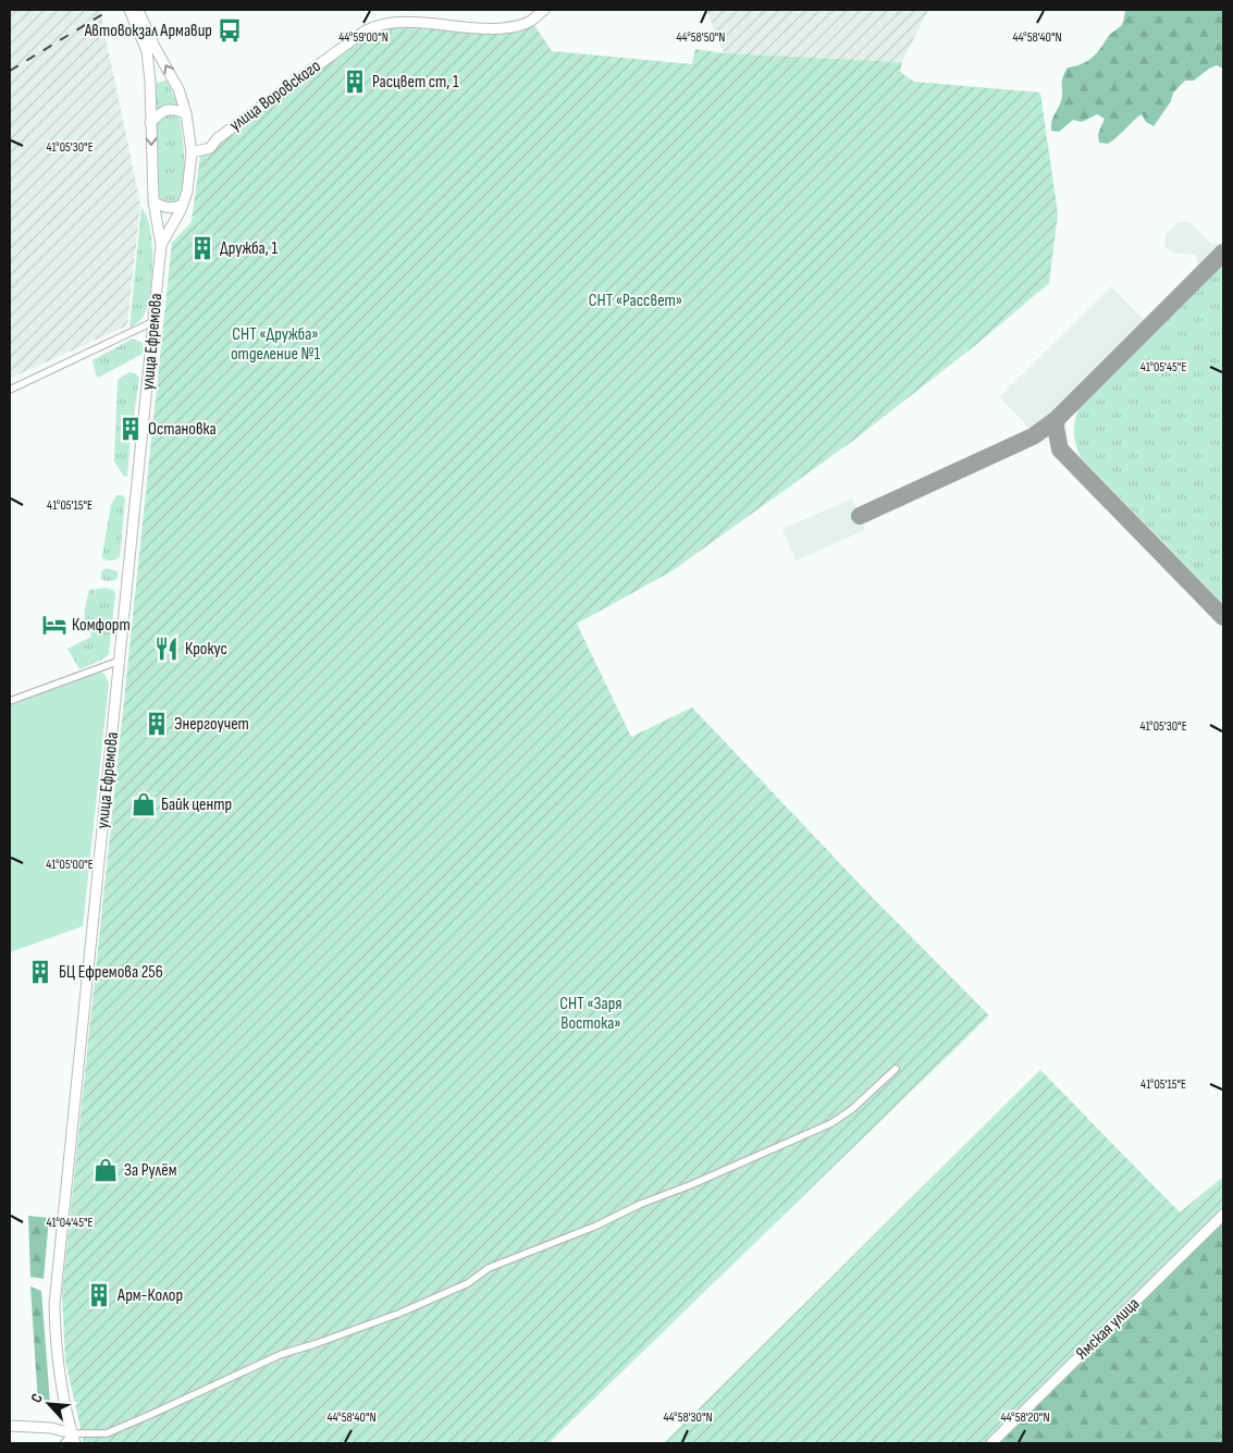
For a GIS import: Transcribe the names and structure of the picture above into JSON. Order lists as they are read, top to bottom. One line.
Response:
{"streets":{"main road":["улица Воровского","улица Ефремова","Ямская улица"]},"crossings":[["улица Воровского","улица Ефремова"]],"parks":["СНТ «Рассвет»","СНТ «Дружба» отделение №1","СНТ «Заря Востока»"],"places":{"bus stop":["Автовокзал Армавир"],"building":["Расцвет ст, 1","Дружба, 1","Остановка","Энергоучет","БЦ Ефремова 256","Арм-Колор"],"hotel":["Комфорт"],"restaurant":["Крокус"],"shop":["Байк центр","За Рулём"]},"north":"top left","coordinates":["44°59'00\"N","44°58'50\"N","44°58'40\"N","41°05'30\"E","41°05'45\"E","41°05'15\"E","41°05'00\"E","41°04'45\"E","44°58'30\"N","44°58'20\"N"]}
